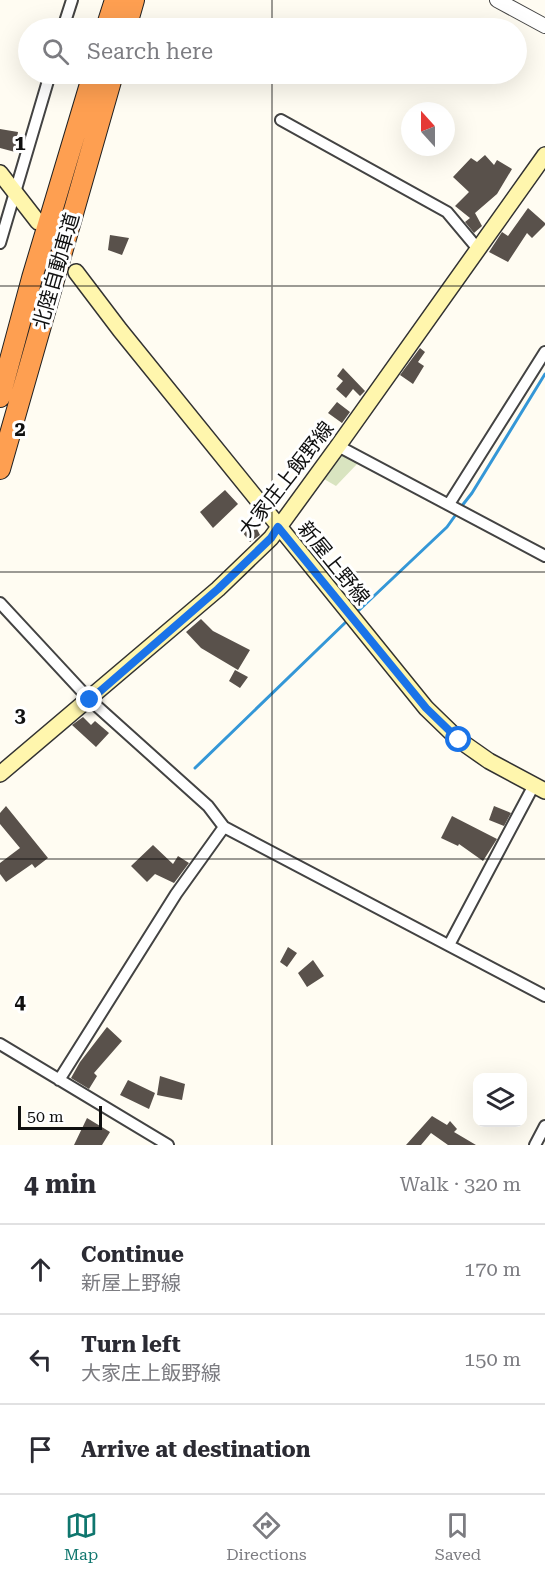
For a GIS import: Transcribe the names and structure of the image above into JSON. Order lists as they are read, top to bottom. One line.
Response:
{"streets":{"highway":["北陸自動車道"],"main road":["大家庄上飯野線","新屋上野線"]},"crossings":[["大家庄上飯野線","新屋上野線"]],"scale_bar":"50 m","north":"top","page":{"search":"Search here","scale":"50 m","heading":["4 min","Walk · 320 m"],"list":[["Continue","新屋上野線","170 m"],["Turn left","大家庄上飯野線","150 m"],"Arrive at destination"],"nav":["Map","Directions","Saved"]},"grid":{"rows":["1","2","3","4"]}}
